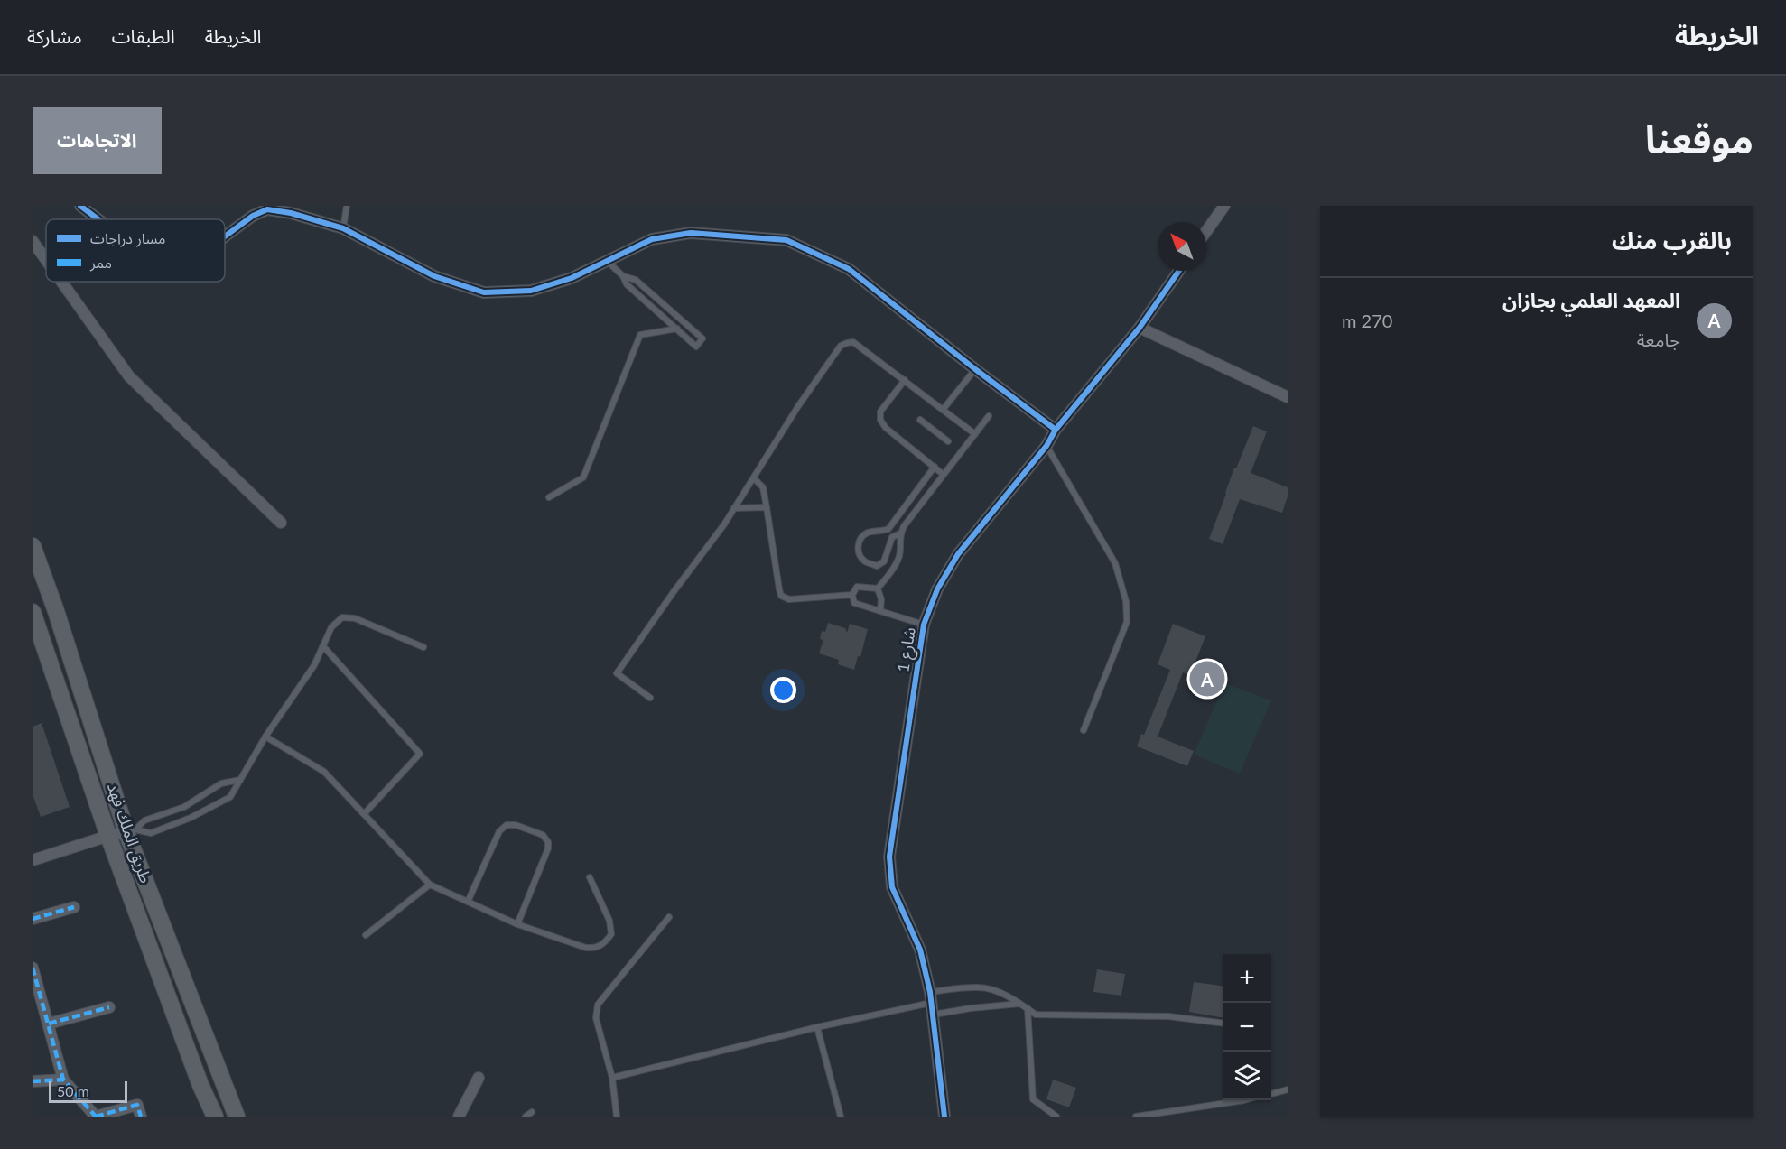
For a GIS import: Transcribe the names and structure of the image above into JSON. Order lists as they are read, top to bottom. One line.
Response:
{"streets":{"main road":["طريق الملك فهد"],"street":["شارع 1"]},"legend":["مسار دراجات","ممر"],"scale_bar":"50 m","north":"top left","page":{"header":"الخريطة","nav":["الخريطة","الطبقات","مشاركة"],"title":"موقعنا","buttons":"الاتجاهات","heading":"بالقرب منك","list":[{"mark":"A","name":"المعهد العلمي بجازان","note":"جامعة","value":"270 m"}],"pins":"A","map_buttons":["+","−"],"scale":"50 m"}}
